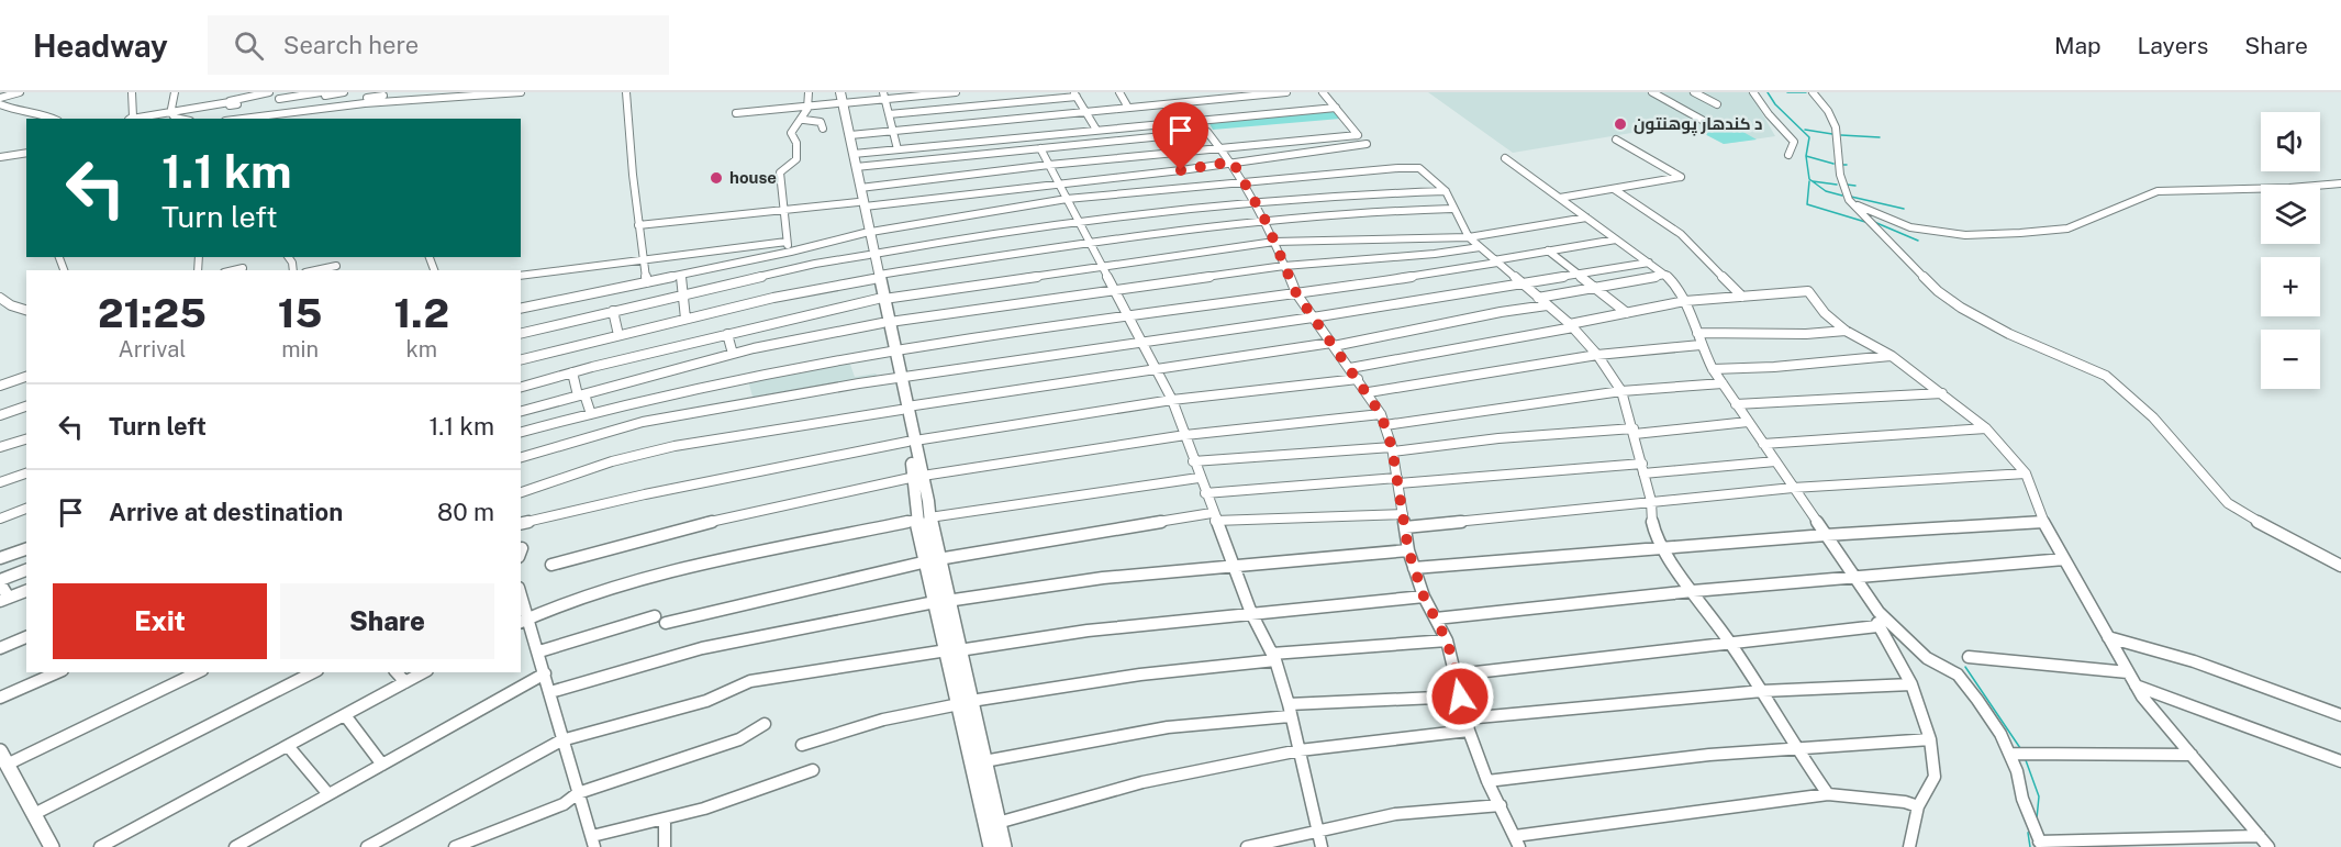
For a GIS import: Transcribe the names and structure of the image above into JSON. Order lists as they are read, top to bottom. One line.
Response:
{"places":["د کندهار پوهنتون","house"],"page":{"header":"Headway","search":"Search here","nav":["Map","Layers","Share"],"map_buttons":["+","−"],"turn":["1.1 km","Turn left"],"eta":["21:25","Arrival","15","min","1.2","km"],"list":[{"name":"Turn left","value":"1.1 km"},{"name":"Arrive at destination","value":"80 m"}],"buttons":["Exit","Share"]}}
